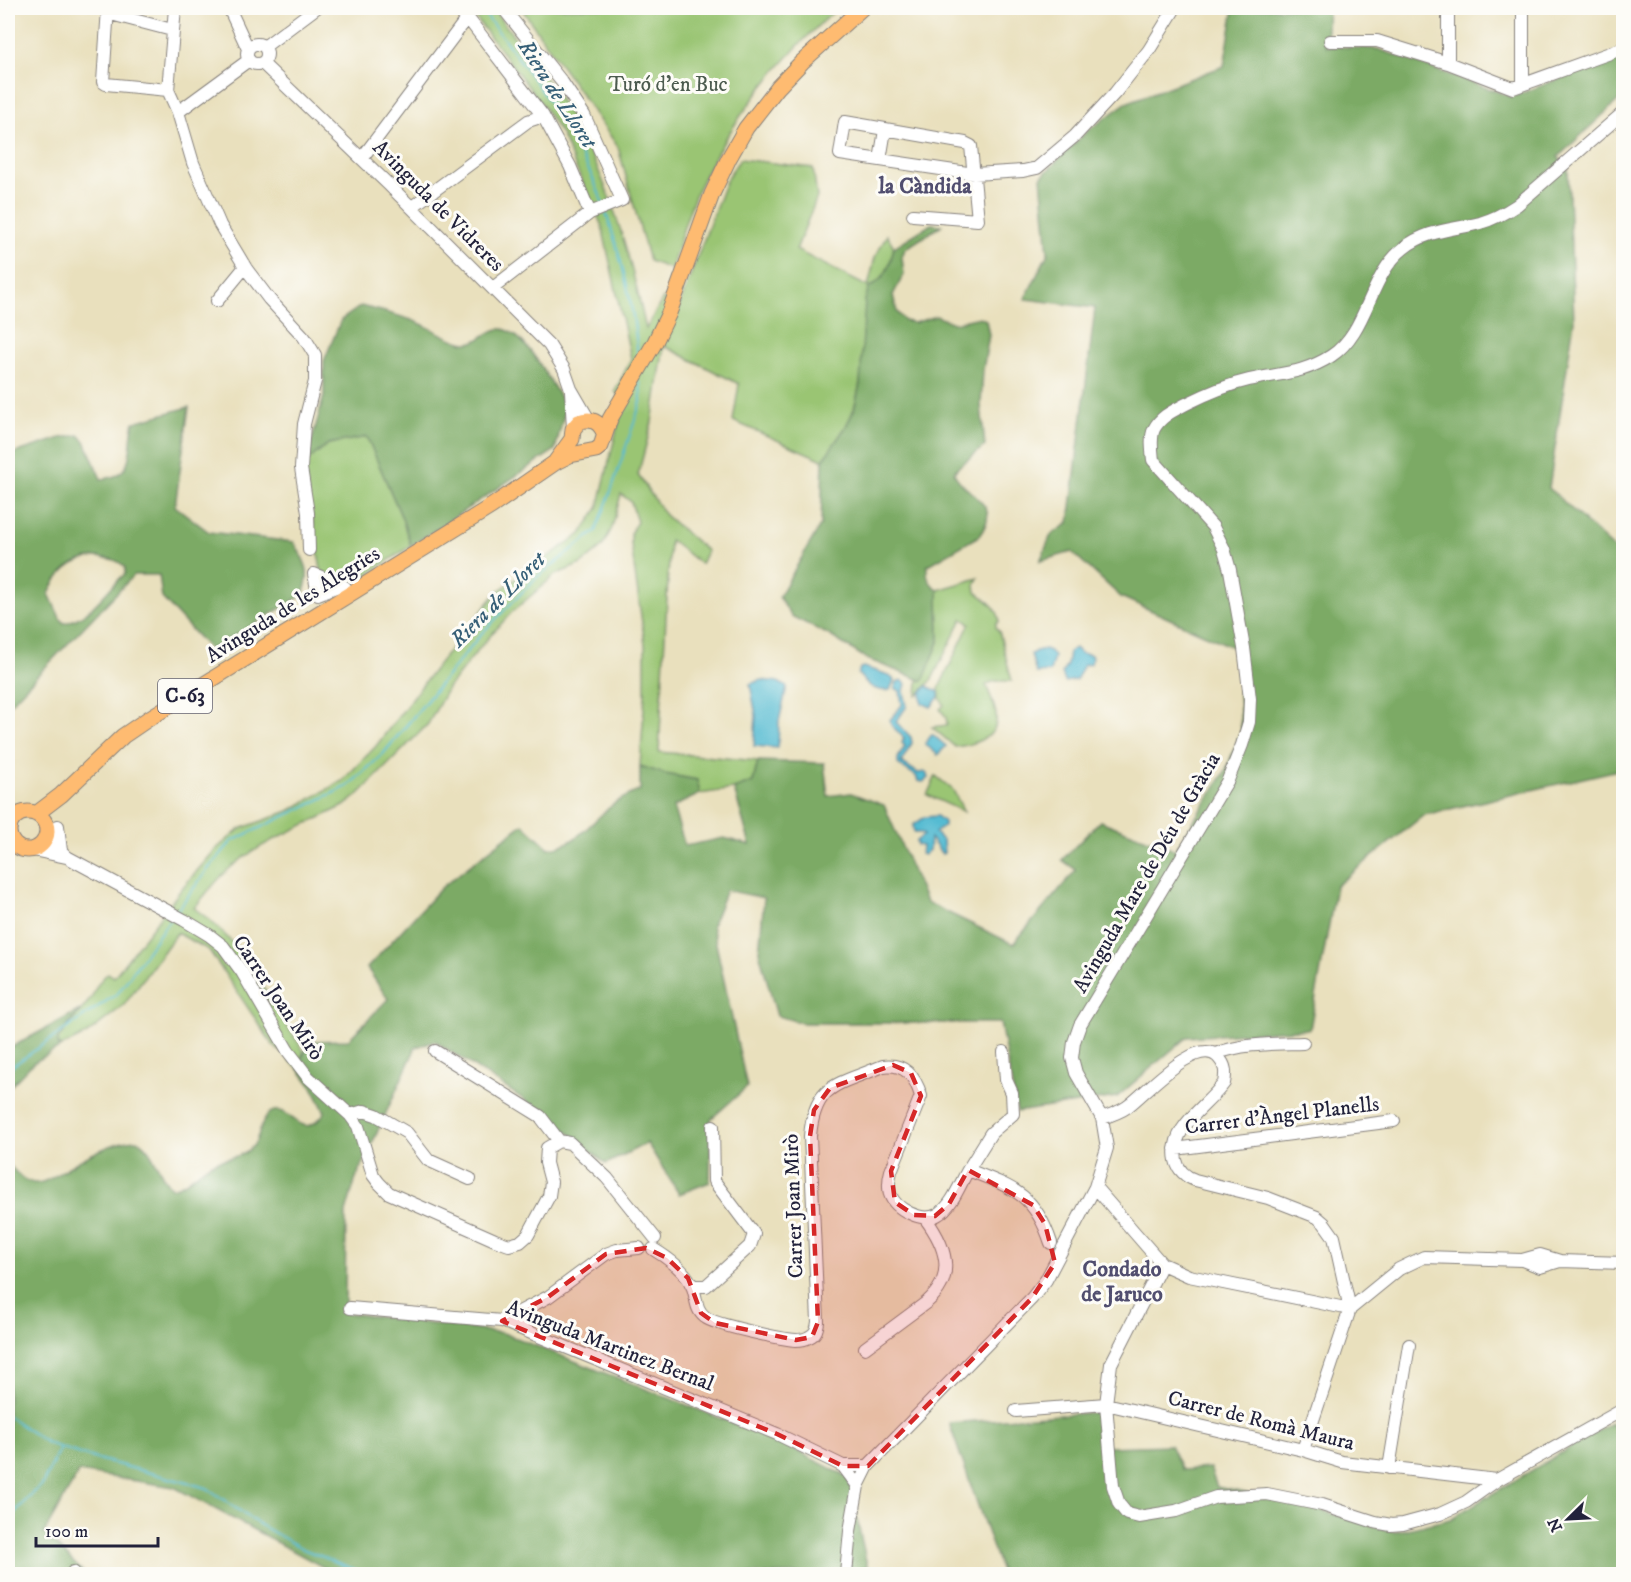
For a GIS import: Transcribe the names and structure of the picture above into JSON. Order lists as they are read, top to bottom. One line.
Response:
{"streets":{"main road":["Avinguda de les Alegries","C-63"],"street":["Avinguda de Vidreres","Avinguda Mare de Déu de Gràcia","Carrer Joan Mirò","Carrer d'Àngel Planells","Avinguda Martinez Bernal","Carrer de Romà Maura"]},"crossings":[["Avinguda de Vidreres","C-63"],["Avinguda de les Alegries","C-63"],["Avinguda de les Alegries","Carrer Joan Mirò"],["C-63","Carrer Joan Mirò"]],"districts":["la Càndida","Condado de Jaruco"],"water":["Riera de Lloret"],"parks":["Turó d'en Buc"],"scale_bar":"100 m","north":"bottom left"}
